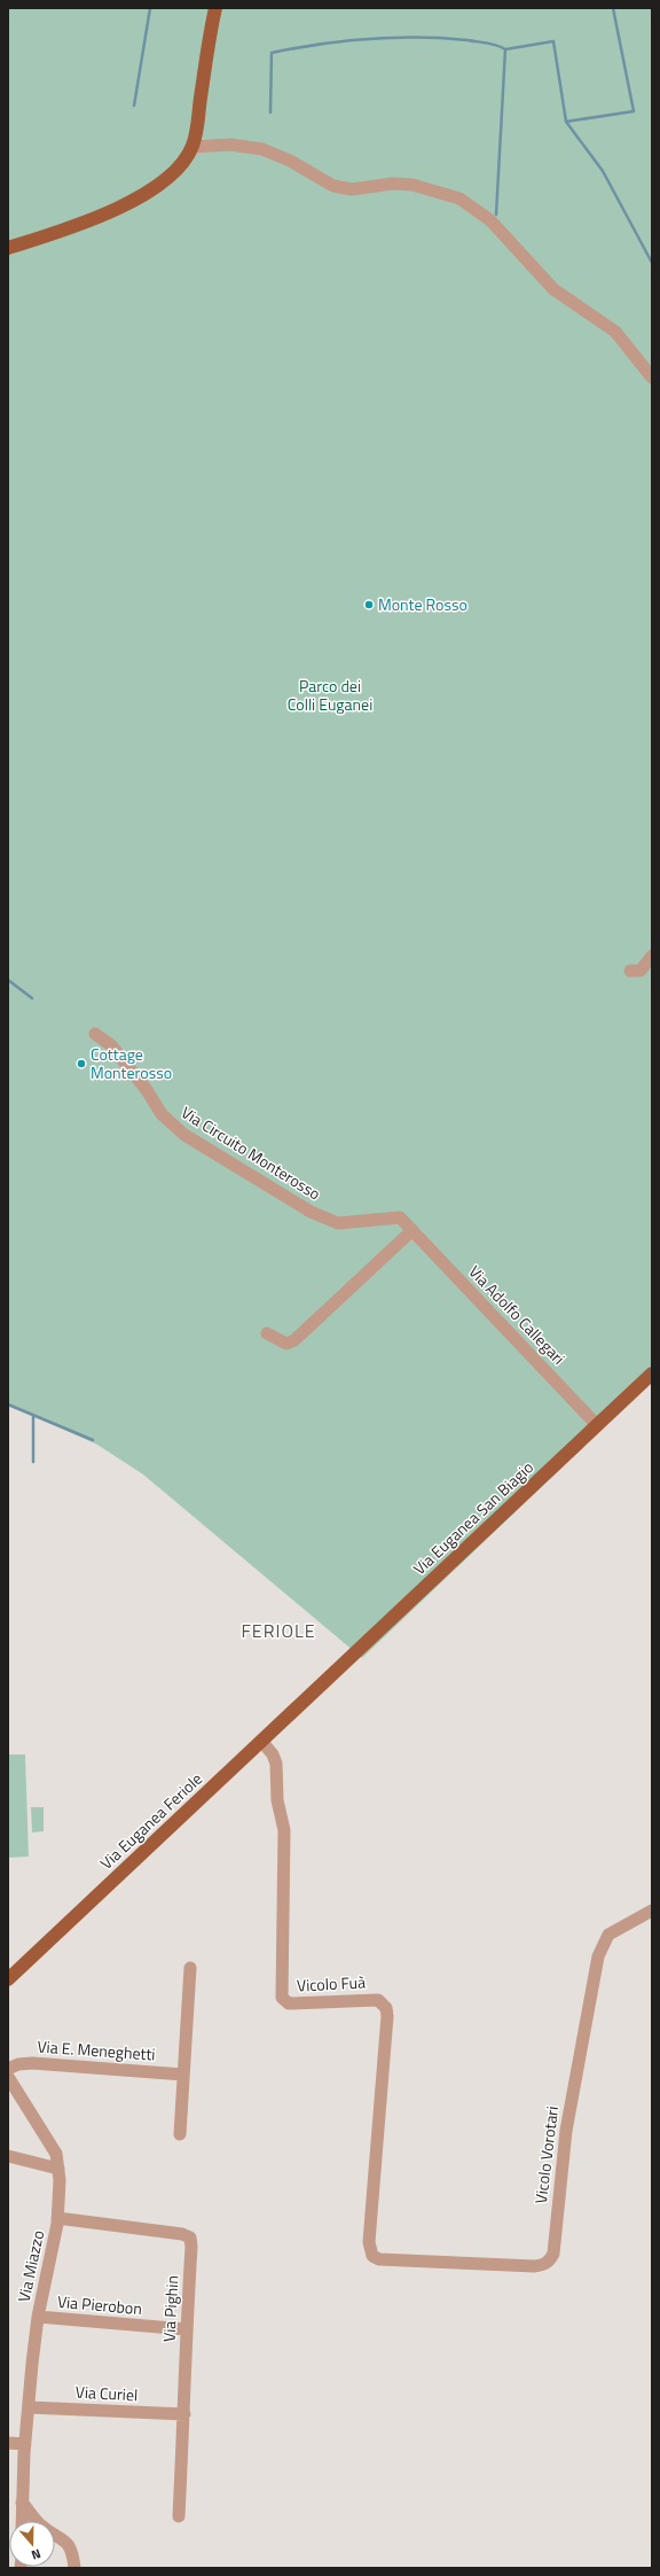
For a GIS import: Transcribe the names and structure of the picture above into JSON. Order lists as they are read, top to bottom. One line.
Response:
{"streets":{"main road":["Via Euganea San Biagio","Via Euganea Feriole"],"street":["Via Circuito Monterosso","Via Adolfo Callegari","Vicolo Fuà","Via E. Meneghetti","Vicolo Vorotari","Via Miazzo","Via Pierobon","Via Pighin","Via Curiel"]},"crossings":[["Via Circuito Monterosso","Via Adolfo Callegari"],["Via Adolfo Callegari","Via Euganea San Biagio"],["Via Euganea San Biagio","Via Euganea Feriole"],["Via Euganea Feriole","Vicolo Fuà"],["Vicolo Fuà","Vicolo Vorotari"],["Via Miazzo","Via Pierobon"],["Via Miazzo","Via Pighin"],["Via Miazzo","Via Curiel"],["Via Pierobon","Via Pighin"],["Via Pighin","Via Curiel"]],"districts":["FERIOLE"],"parks":["Parco dei Colli Euganei"],"places":["Monte Rosso","Cottage Monterosso"],"north":"bottom"}
